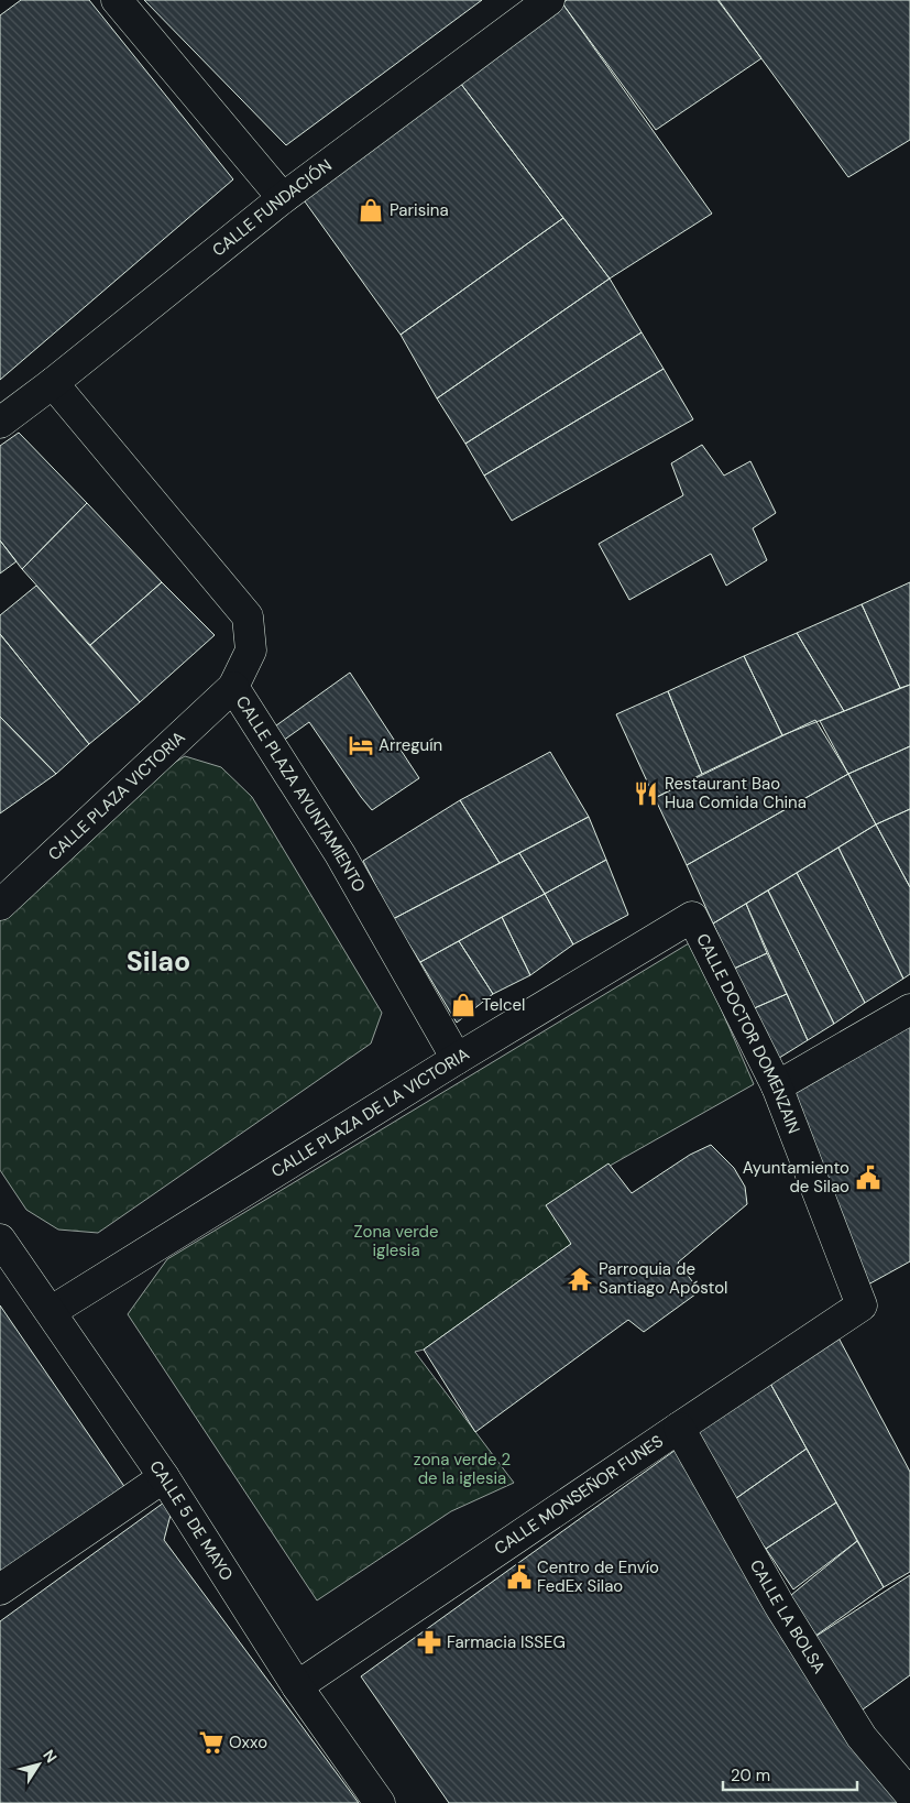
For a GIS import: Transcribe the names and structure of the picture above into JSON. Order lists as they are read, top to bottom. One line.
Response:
{"streets":{"street":["CALLE FUNDACIÓN","CALLE PLAZA AYUNTAMIENTO","CALLE PLAZA VICTORIA","CALLE DOCTOR DOMENZAIN","CALLE PLAZA DE LA VICTORIA","CALLE MONSEÑOR FUNES","CALLE 5 DE MAYO","CALLE LA BOLSA"]},"crossings":[["CALLE FUNDACIÓN","CALLE PLAZA AYUNTAMIENTO"],["CALLE PLAZA AYUNTAMIENTO","CALLE PLAZA VICTORIA"],["CALLE PLAZA AYUNTAMIENTO","CALLE PLAZA DE LA VICTORIA"],["CALLE DOCTOR DOMENZAIN","CALLE PLAZA DE LA VICTORIA"],["CALLE DOCTOR DOMENZAIN","CALLE MONSEÑOR FUNES"],["CALLE PLAZA DE LA VICTORIA","CALLE 5 DE MAYO"],["CALLE MONSEÑOR FUNES","CALLE 5 DE MAYO"],["CALLE MONSEÑOR FUNES","CALLE LA BOLSA"]],"districts":["Silao"],"parks":["Zona verde iglesia","zona verde 2 de la iglesia"],"places":{"shop":["Parisina","Telcel"],"hotel":["Arreguín"],"restaurant":["Restaurant Bao Hua Comida China"],"public building":["Ayuntamiento de Silao","Centro de Envío FedEx Silao"],"temple":["Parroquia de Santiago Apóstol"],"pharmacy":["Farmacia ISSEG"],"supermarket":["Oxxo"]},"scale_bar":"20 m","north":"top right"}
